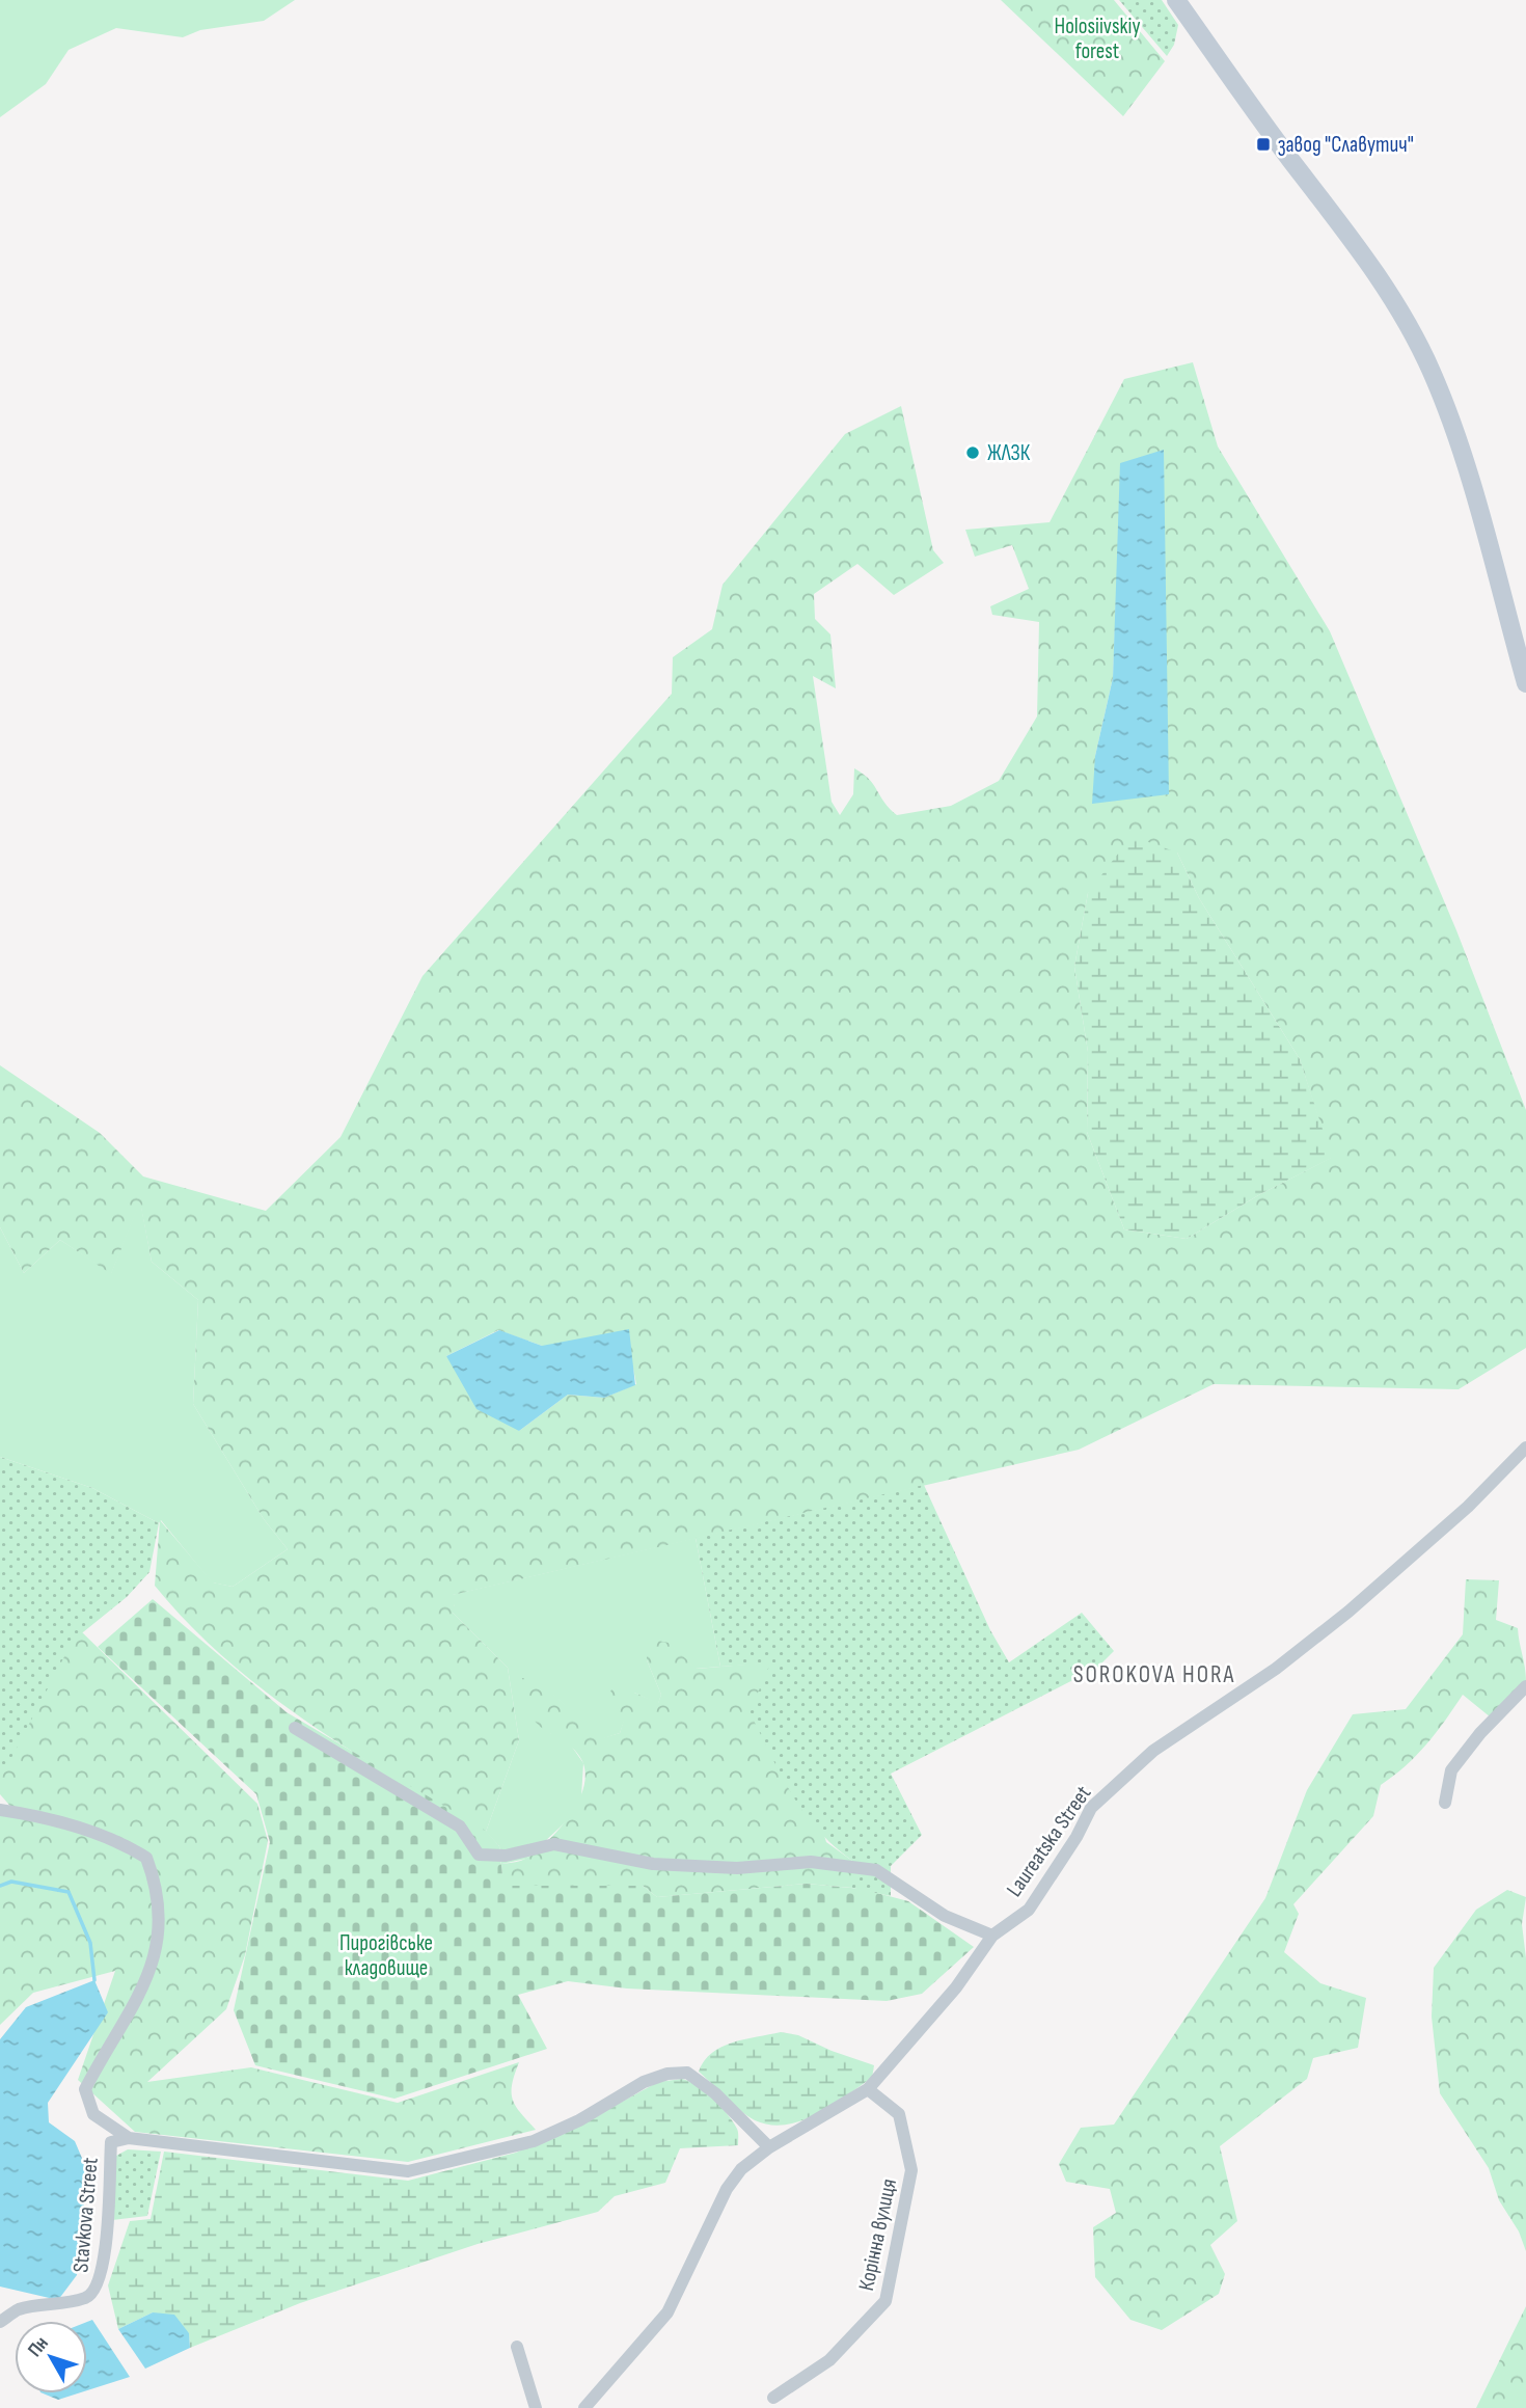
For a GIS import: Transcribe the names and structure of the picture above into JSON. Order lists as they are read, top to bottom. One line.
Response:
{"streets":{"street":["Laureatska Street","Stavkova Street","Корінна вулиця"]},"crossings":[["Laureatska Street","Корінна вулиця"]],"districts":["SOROKOVA HORA"],"parks":["Holosiivskiy forest","Пирогівське кладовище"],"places":{"transit":["завод \"Славутич\""],"other":["ЖЛЗК"]},"north":"top left"}
